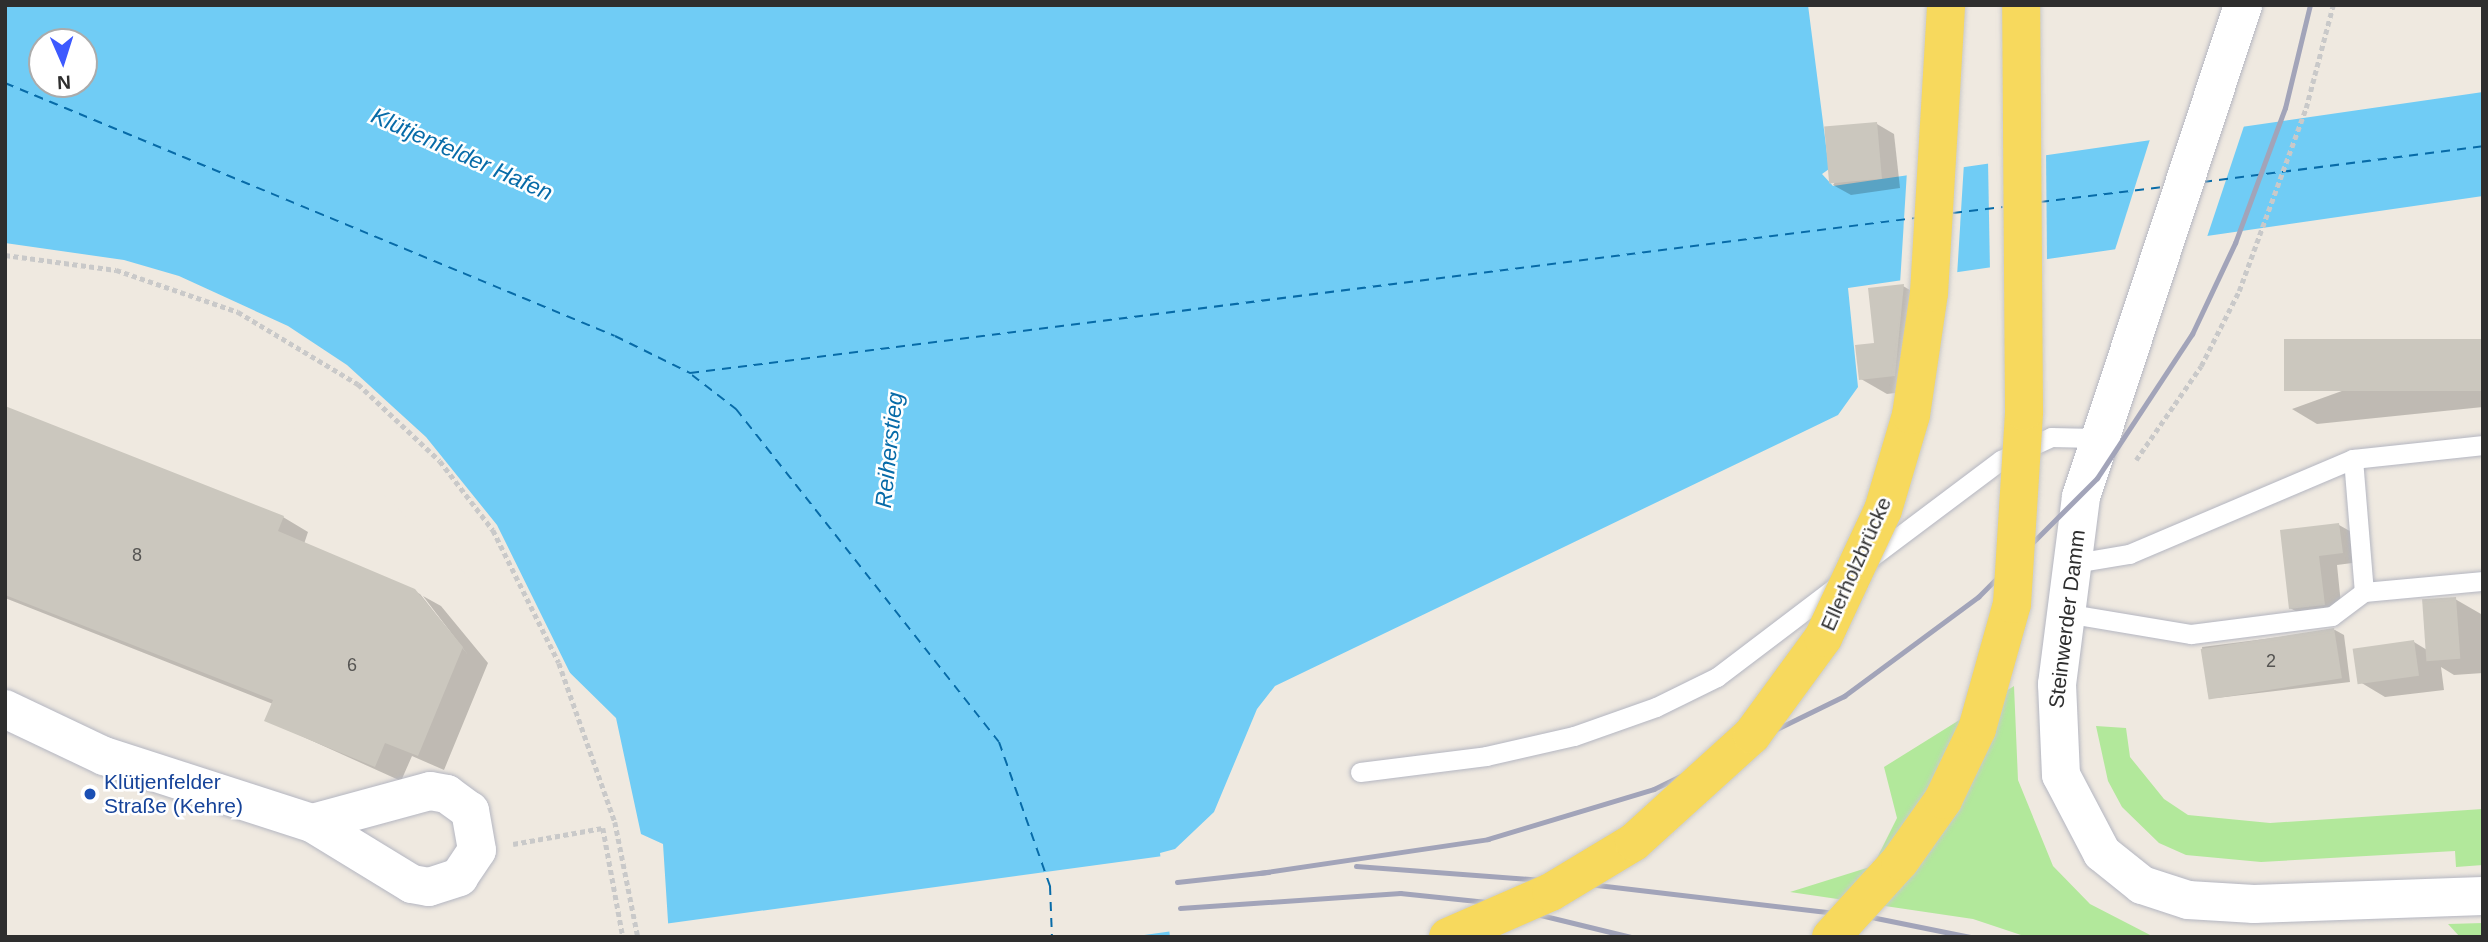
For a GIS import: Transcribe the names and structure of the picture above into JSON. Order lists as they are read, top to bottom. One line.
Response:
{"streets":{"main road":["Ellerholzbrücke"],"street":["Steinwerder Damm"]},"water":["Klütjenfelder Hafen","Reiherstieg"],"places":["Klütjenfelder Straße (Kehre)"],"house_numbers":["8","2","6"],"north":"bottom"}
